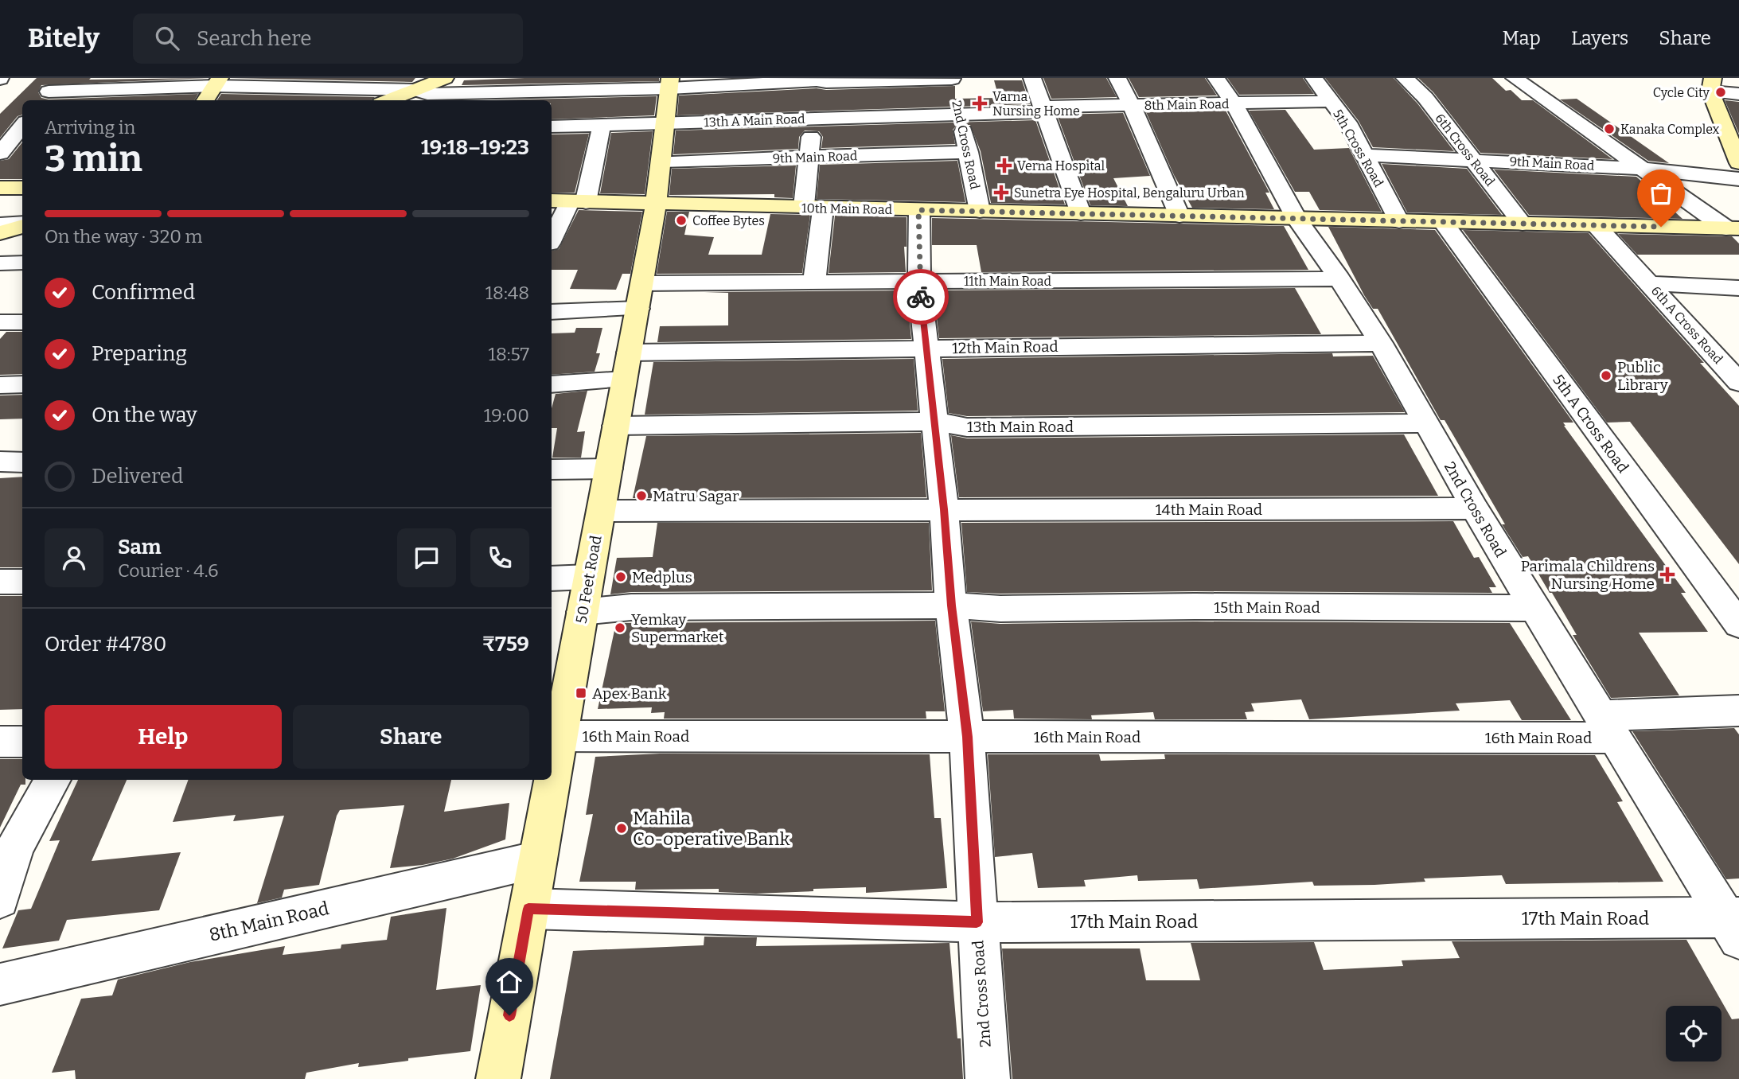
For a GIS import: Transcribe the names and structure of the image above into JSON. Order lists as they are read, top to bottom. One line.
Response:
{"streets":{"main road":["10th Main Road","50 Feet Road"],"street":["8th Main Road","13th A Main Road","2nd Cross Road","5th Cross Road","6th Cross Road","9th Main Road","11th Main Road","6th A Cross Road","12th Main Road","5th A Cross Road","13th Main Road","14th Main Road","15th Main Road","16th Main Road","17th Main Road"]},"crossings":[["8th Main Road","13th A Main Road"],["8th Main Road","2nd Cross Road"],["8th Main Road","5th Cross Road"],["8th Main Road","50 Feet Road"],["13th A Main Road","2nd Cross Road"],["13th A Main Road","50 Feet Road"],["2nd Cross Road","9th Main Road"],["2nd Cross Road","10th Main Road"],["2nd Cross Road","11th Main Road"],["2nd Cross Road","12th Main Road"],["2nd Cross Road","13th Main Road"],["2nd Cross Road","14th Main Road"],["2nd Cross Road","15th Main Road"],["2nd Cross Road","16th Main Road"],["2nd Cross Road","17th Main Road"],["5th Cross Road","9th Main Road"],["5th Cross Road","10th Main Road"],["6th Cross Road","9th Main Road"],["6th Cross Road","10th Main Road"],["9th Main Road","50 Feet Road"],["10th Main Road","5th A Cross Road"],["10th Main Road","50 Feet Road"],["11th Main Road","50 Feet Road"],["12th Main Road","50 Feet Road"],["13th Main Road","50 Feet Road"],["14th Main Road","50 Feet Road"],["50 Feet Road","15th Main Road"],["50 Feet Road","16th Main Road"],["50 Feet Road","17th Main Road"]],"places":{"other":["Cycle City","Kanaka Complex","Coffee Bytes","Public Library","Matru Sagar","Medplus","Yemkay Supermarket","Mahila Co-operative Bank"],"health":["Varna Nursing Home","Verna Hospital","Sunetra Eye Hospital, Bengaluru Urban","Parimala Childrens Nursing Home"],"transit":["Apex Bank"]},"page":{"header":"Bitely","search":"Search here","nav":["Map","Layers","Share"],"heading":["3 min","Arriving in","19:18–19:23"],"panel":["Sam","Courier · 4.6","Order #4780","₹759"],"bar":"On the way · 320 m","list":[["Confirmed","18:48"],["Preparing","18:57"],["On the way","19:00"],"Delivered"],"buttons":["Help","Share"]}}
